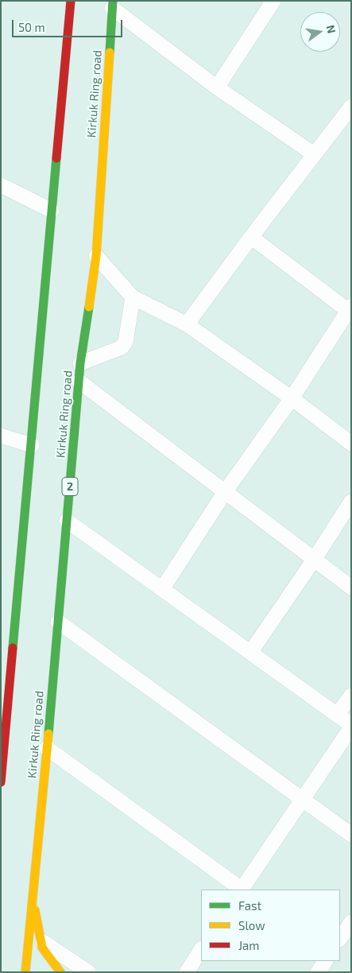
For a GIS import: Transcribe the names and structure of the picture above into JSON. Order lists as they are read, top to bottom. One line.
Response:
{"streets":{"main road":["Kirkuk Ring road","2"]},"legend":["Fast","Slow","Jam"],"scale_bar":"50 m","north":"right"}
